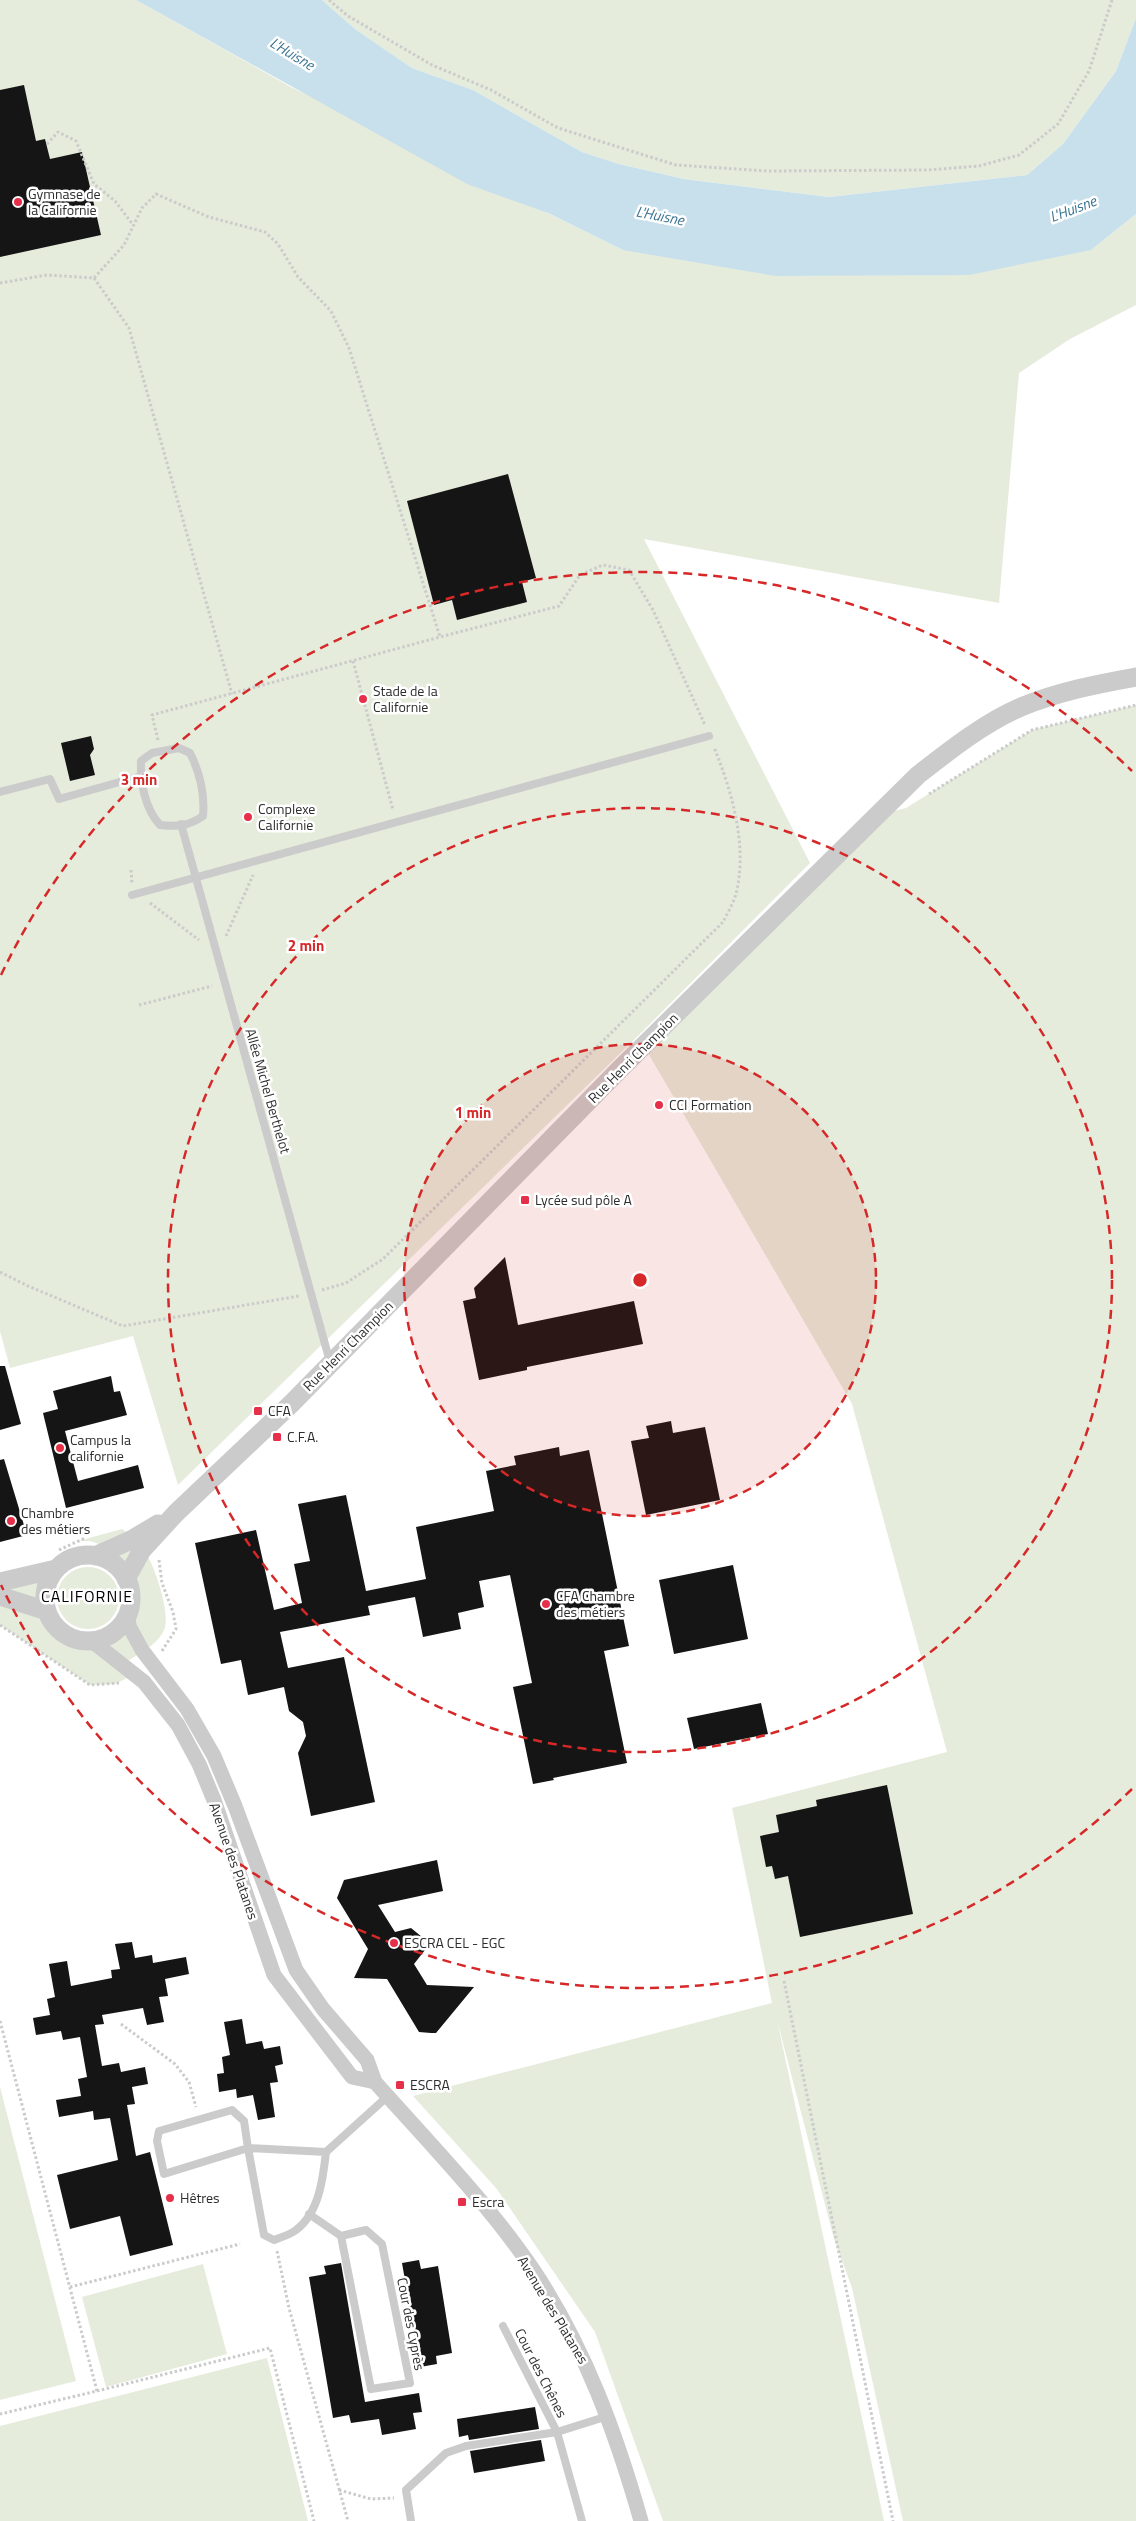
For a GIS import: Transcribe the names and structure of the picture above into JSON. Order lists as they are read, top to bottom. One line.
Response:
{"streets":{"street":["Rue Henri Champion","Avenue des Platanes"],"lane":["Allée Michel Berthelot","Cour des Cyprès","Cour des Chênes"]},"crossings":[["Rue Henri Champion","Allée Michel Berthelot"],["Rue Henri Champion","Avenue des Platanes"],["Avenue des Platanes","Cour des Chênes"]],"districts":["CALIFORNIE"],"water":["L'Huisne"],"places":{"other":["Gymnase de la Californie","Stade de la Californie","Complexe Californie","CCI Formation","Campus la californie","Chambre des métiers","CFA Chambre des métiers","ESCRA CEL - EGC","Hêtres"],"transit":["Lycée sud pôle A","CFA","C.F.A.","ESCRA","Escra"]},"rings":["3 min","2 min","1 min"]}
